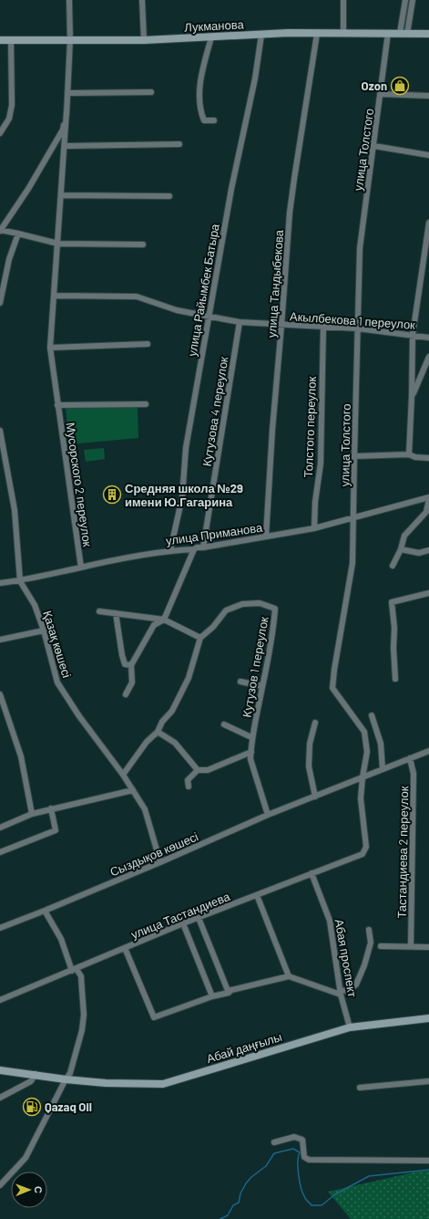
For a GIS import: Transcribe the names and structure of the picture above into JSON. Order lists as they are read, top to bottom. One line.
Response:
{"streets":{"street":["Лукманова","улица Толстого","улица Тандыбекова","улица Райымбек Батыра","Акылбекова 1 переулок","Кутузова 4 переулок","Толстого переулок","Мусорского 2 переулок","улица Приманова","Қазақ көшесі","Кутузов 1 переулок","Тастандиева 2 переулок","Сыздықов көшесі","улица Тастандиева","Абая проспект","Абай даңғылы"]},"crossings":[["Лукманова","улица Толстого"],["Лукманова","улица Тандыбекова"],["Лукманова","улица Райымбек Батыра"],["улица Толстого","Акылбекова 1 переулок"],["улица Толстого","улица Приманова"],["улица Толстого","Сыздықов көшесі"],["улица Толстого","улица Тастандиева"],["улица Тандыбекова","Акылбекова 1 переулок"],["улица Тандыбекова","улица Приманова"],["улица Райымбек Батыра","Акылбекова 1 переулок"],["улица Райымбек Батыра","улица Приманова"],["Акылбекова 1 переулок","Кутузова 4 переулок"],["Акылбекова 1 переулок","Толстого переулок"],["Кутузова 4 переулок","улица Приманова"],["Толстого переулок","улица Приманова"],["Мусорского 2 переулок","улица Приманова"],["улица Приманова","Қазақ көшесі"],["Қазақ көшесі","Сыздықов көшесі"],["Кутузов 1 переулок","Сыздықов көшесі"],["Тастандиева 2 переулок","Сыздықов көшесі"],["улица Тастандиева","Абая проспект"],["Абая проспект","Абай даңғылы"]],"places":{"shop":["Ozon"],"building":["Средняя школа №29 имени Ю.Гагарина"],"fuel station":["Qazaq Oil"]},"north":"right"}
